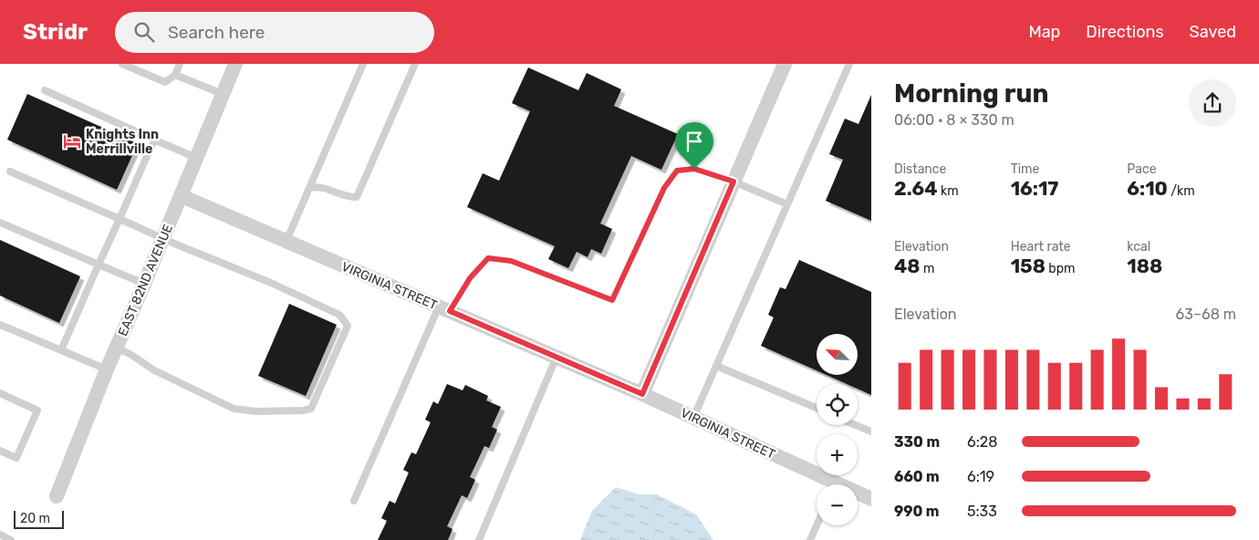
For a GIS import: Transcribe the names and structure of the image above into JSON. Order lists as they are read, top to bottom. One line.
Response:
{"streets":{"street":["EAST 82ND AVENUE","VIRGINIA STREET"]},"crossings":[["EAST 82ND AVENUE","VIRGINIA STREET"]],"places":{"hotel":["Knights Inn Merrillville"]},"scale_bar":"20 m","north":"top left","page":{"header":"Stridr","search":"Search here","nav":["Map","Directions","Saved"],"heading":["Morning run","06:00 · 8 × 330 m"],"stats":[["Distance","2.64 km"],["Time","16:17"],["Pace","6:10 /km"],["Elevation","48 m"],["Heart rate","158 bpm"],["kcal","188"]],"chart":["Elevation","63–68 m"],"map_buttons":["+","−"],"list":[{"name":"330 m","note":"6:28"},{"name":"660 m","note":"6:19"},{"name":"990 m","note":"5:33"}],"scale":"20 m"}}
